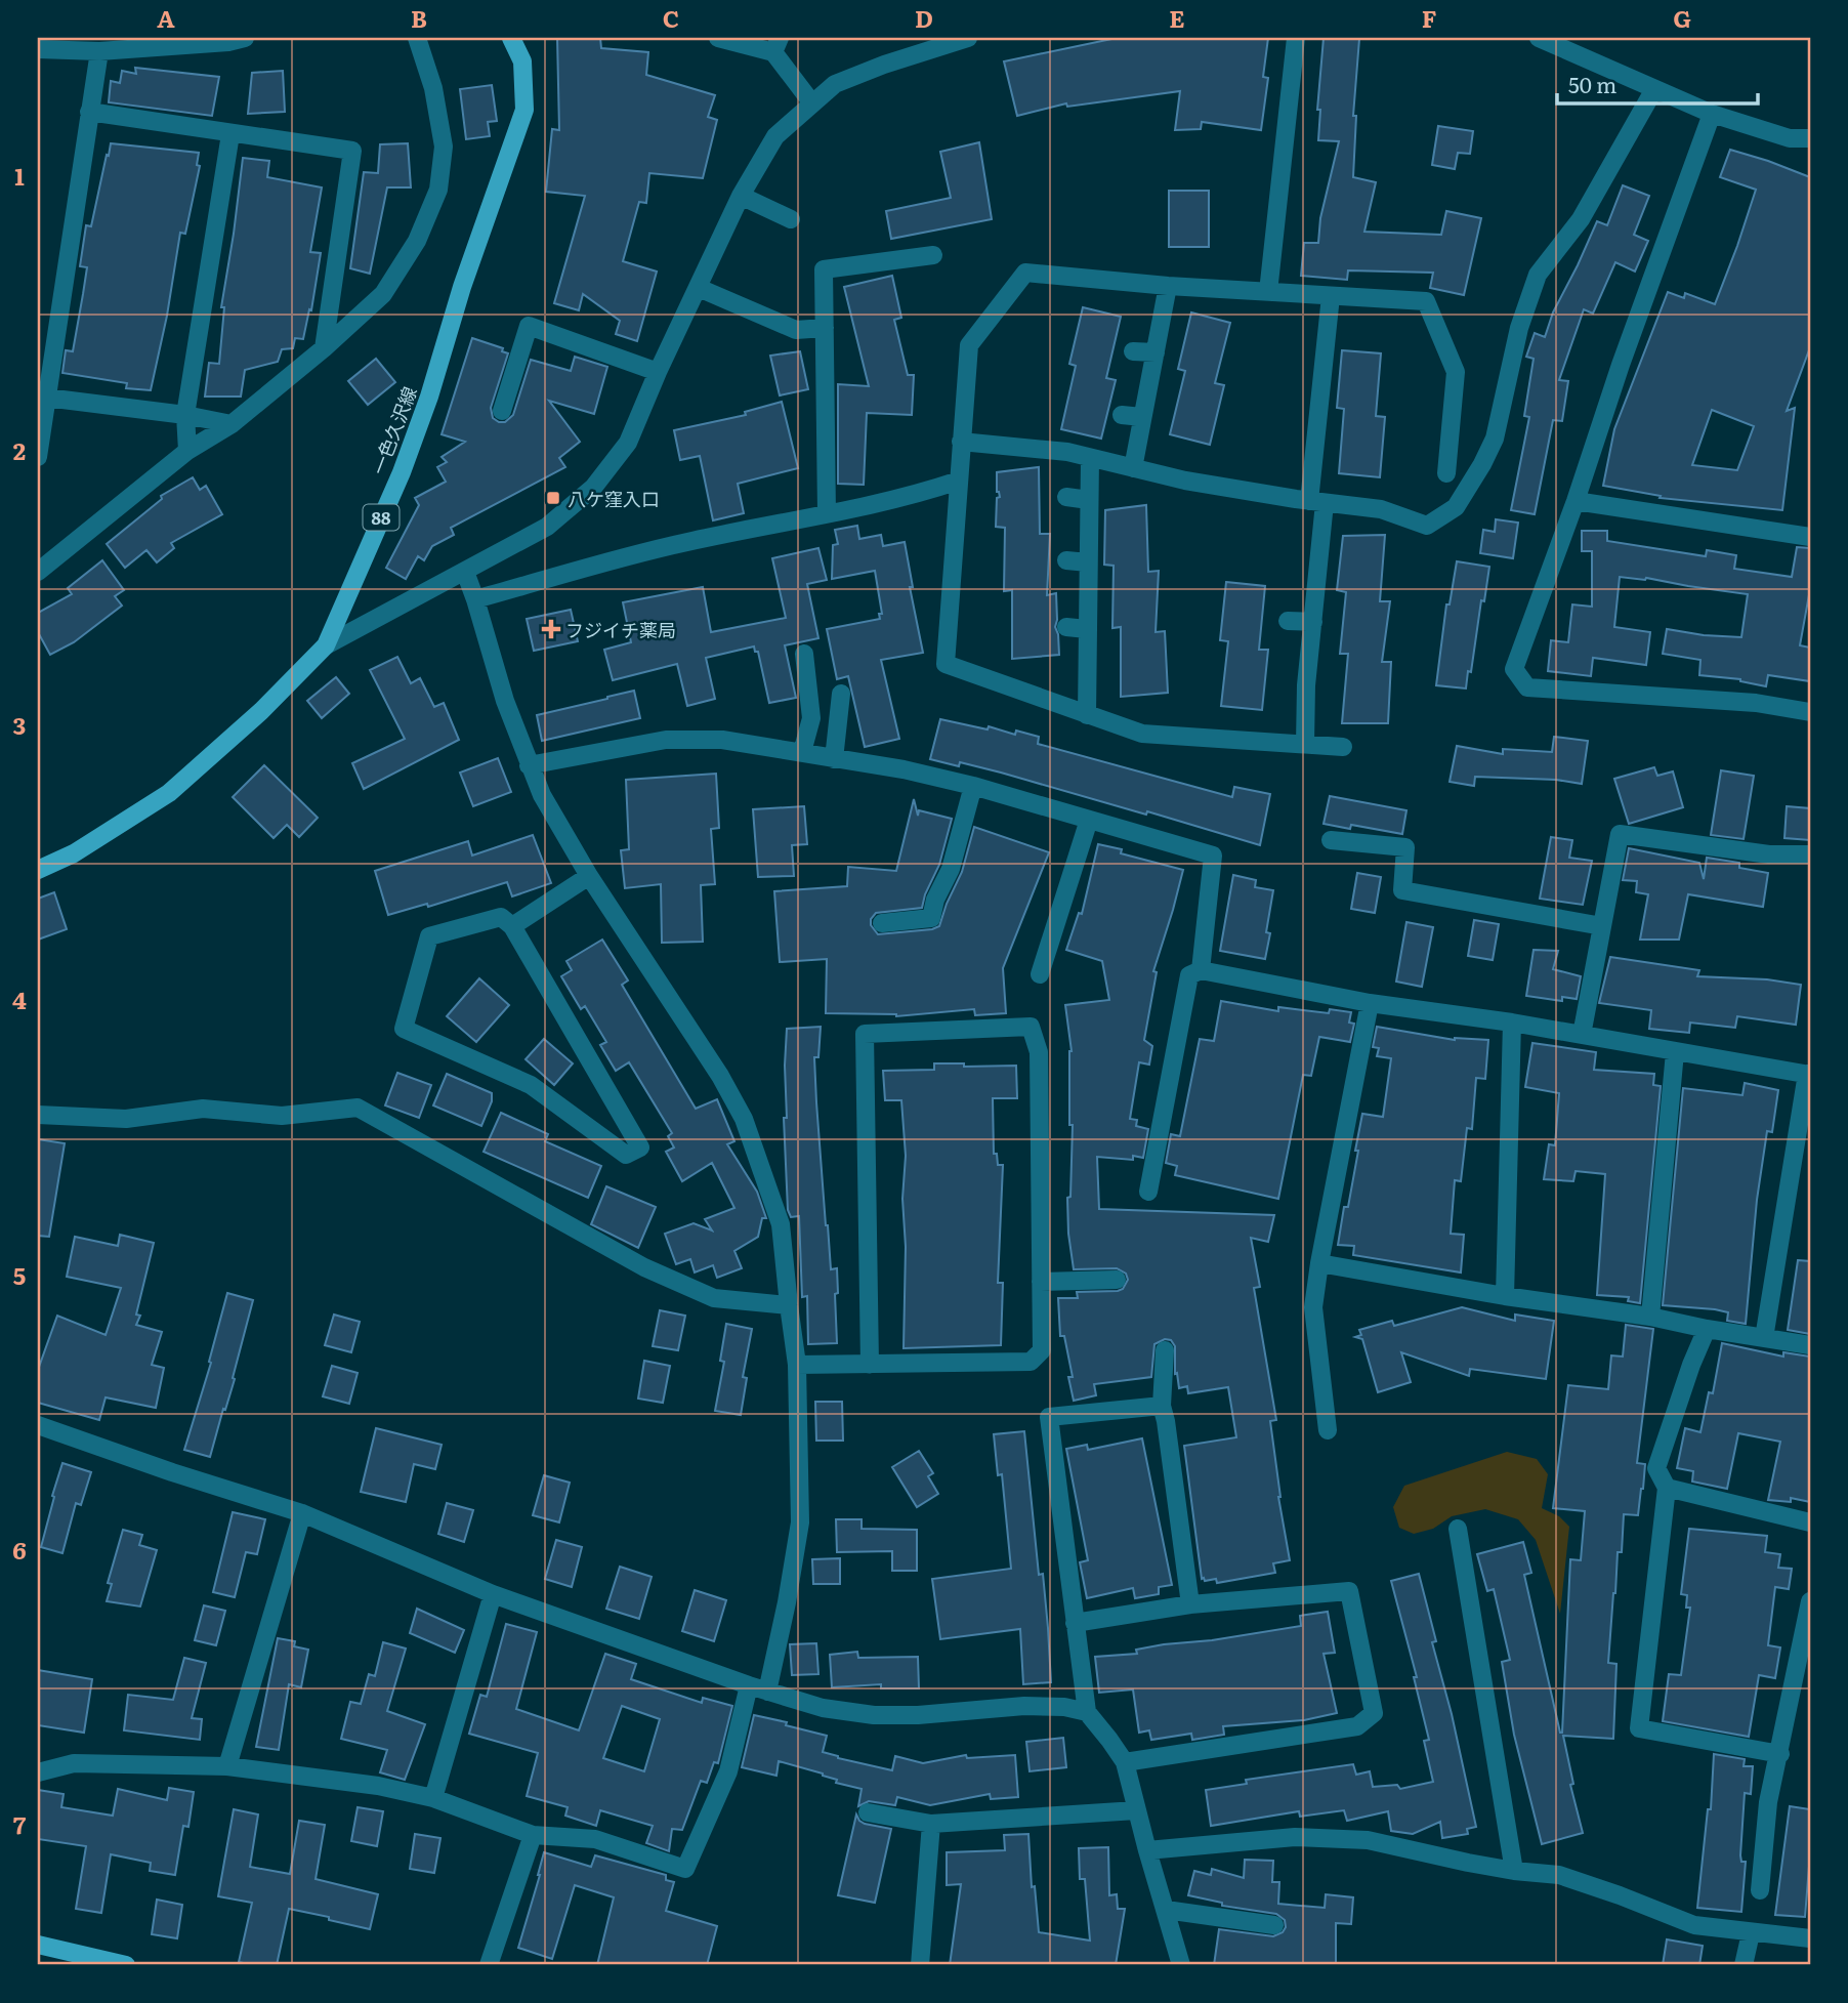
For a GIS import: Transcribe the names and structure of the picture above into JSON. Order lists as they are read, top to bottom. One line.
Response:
{"streets":{"main road":["一色久沢線","88"]},"places":{"transit":["八ケ窪入口"],"health":["フジイチ薬局"]},"scale_bar":"50 m","grid":{"columns":["A","B","C","D","E","F","G"],"rows":["1","2","3","4","5","6","7"]}}
